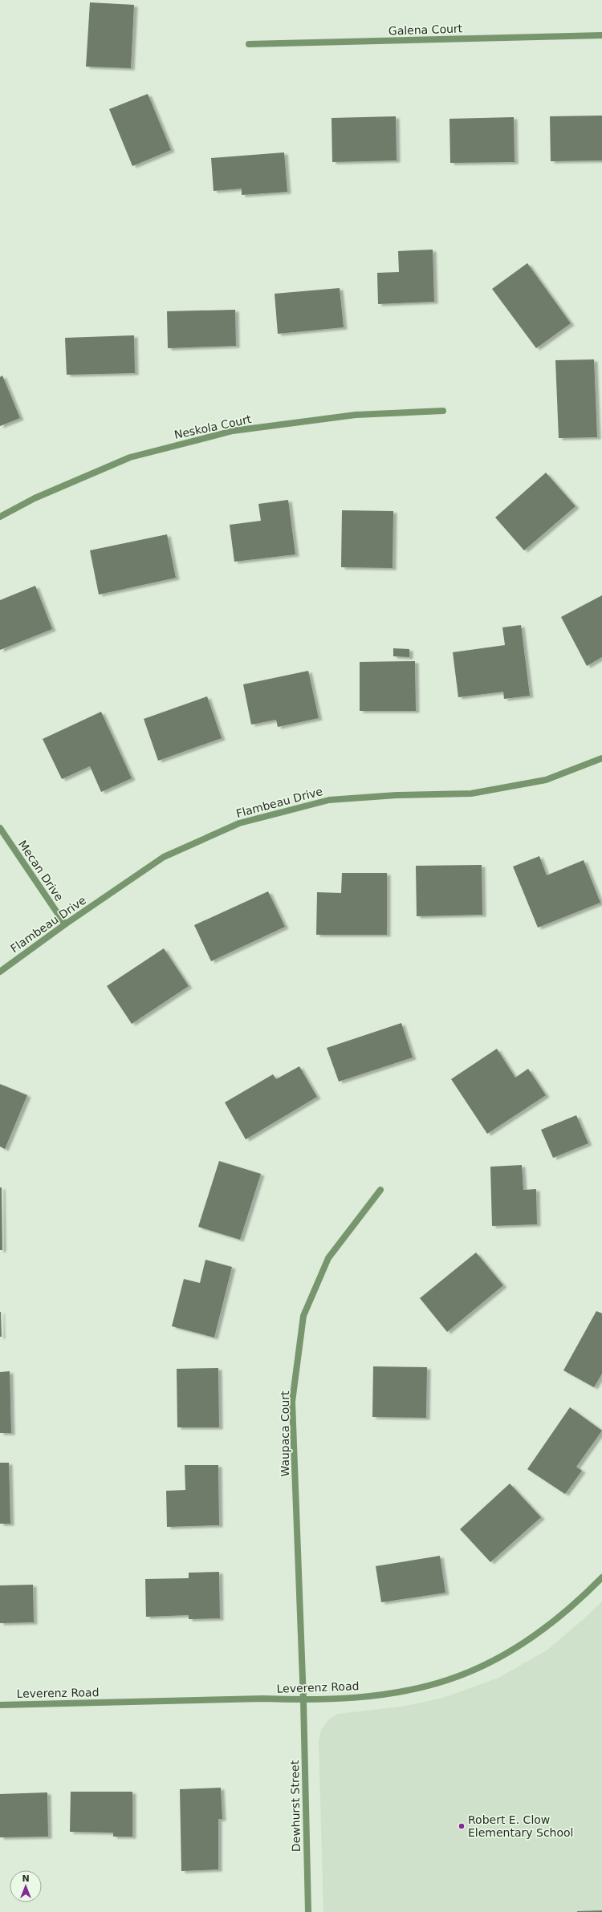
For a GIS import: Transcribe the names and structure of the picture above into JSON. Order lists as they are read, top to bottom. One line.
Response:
{"streets":{"street":["Galena Court","Neskola Court","Flambeau Drive","Mecan Drive","Waupaca Court","Leverenz Road","Dewhurst Street"]},"crossings":[["Flambeau Drive","Mecan Drive"],["Waupaca Court","Leverenz Road"],["Waupaca Court","Dewhurst Street"],["Leverenz Road","Dewhurst Street"]],"places":["Robert E. Clow Elementary School"],"north":"top"}
